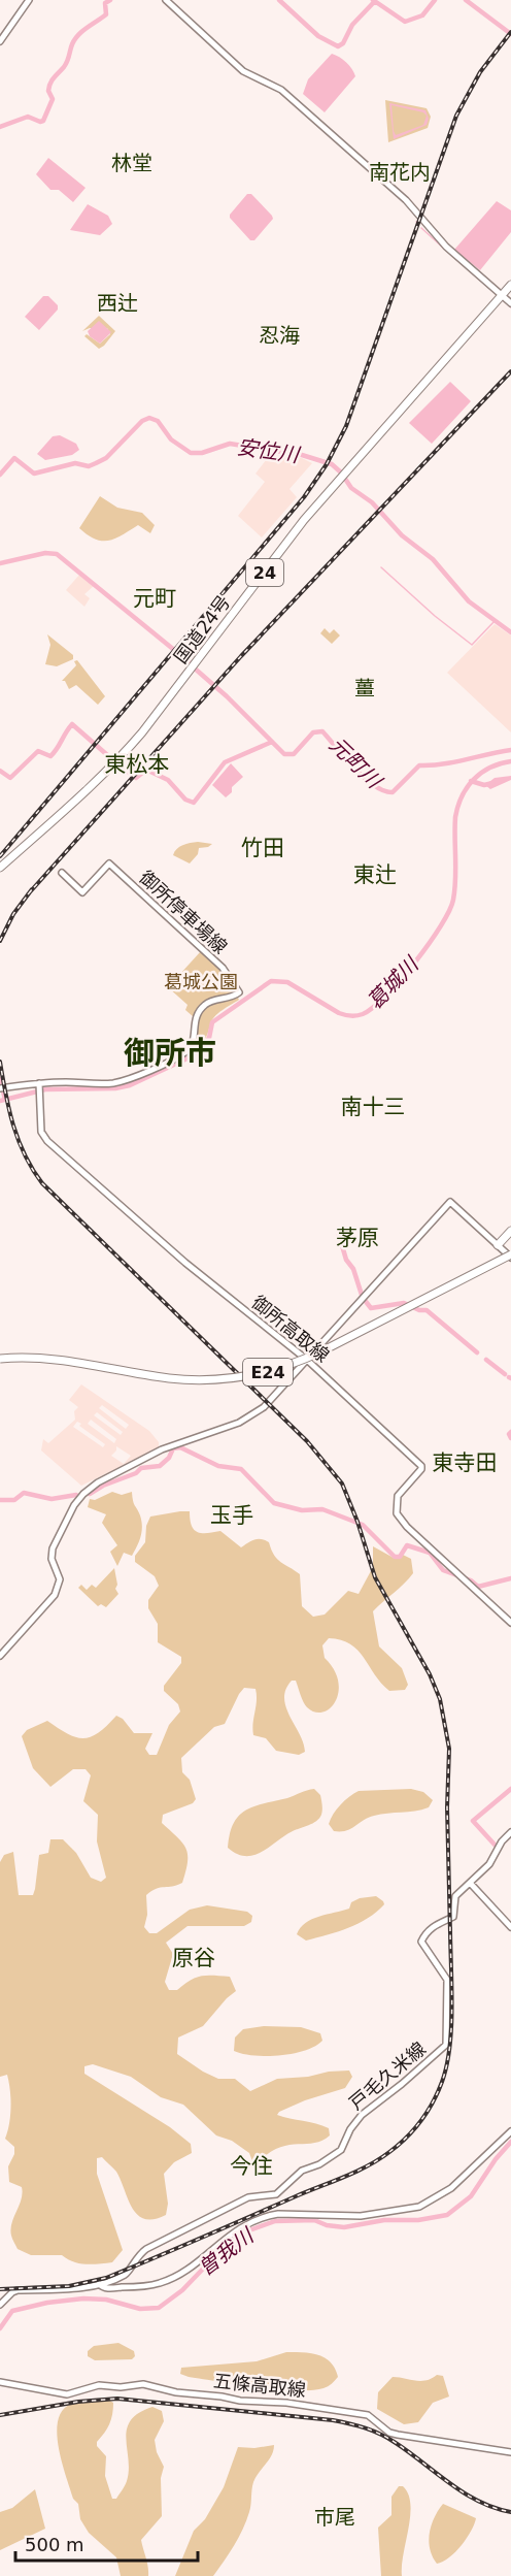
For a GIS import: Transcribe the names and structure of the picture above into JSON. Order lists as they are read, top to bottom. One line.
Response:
{"streets":{"highway":["24","国道24号","E24"],"main road":["御所停車場線","御所高取線","戸毛久米線","五條高取線"]},"crossings":[["御所停車場線","御所高取線"]],"districts":["林堂","南花内","西辻","忍海","元町","薑","東松本","竹田","東辻","御所市","南十三","茅原","東寺田","玉手","原谷","今住","市尾"],"water":["安位川","元町川","葛城川","曽我川"],"parks":["葛城公園"],"scale_bar":"500 m"}
